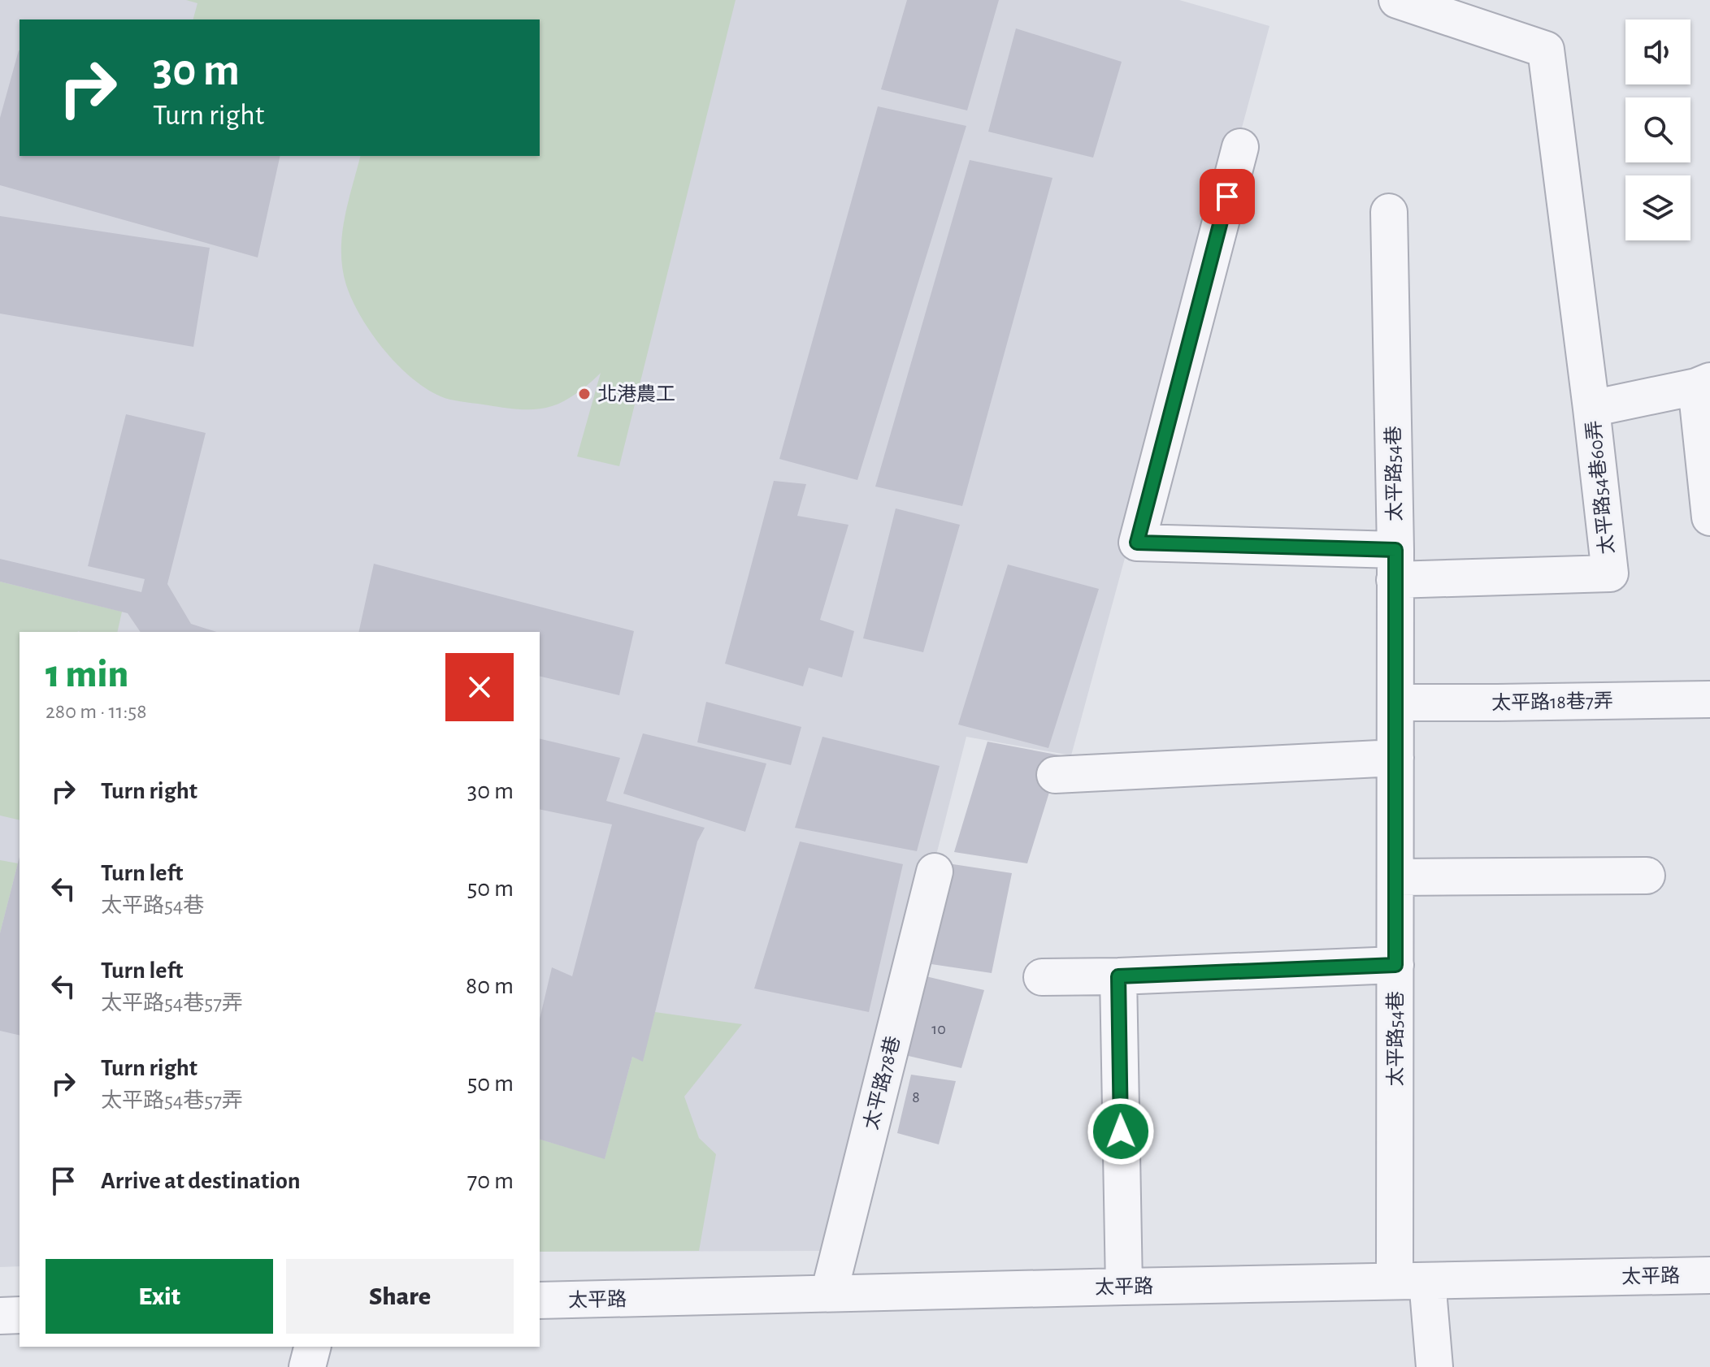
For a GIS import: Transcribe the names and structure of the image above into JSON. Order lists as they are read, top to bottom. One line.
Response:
{"streets":{"street":["太平路54巷","太平路54巷60弄","太平路18巷7弄","太平路78巷","太平路"]},"crossings":[["太平路54巷","太平路54巷60弄"],["太平路54巷","太平路18巷7弄"],["太平路54巷","太平路"],["太平路78巷","太平路"]],"places":["北港農工"],"house_numbers":["10","8"],"page":{"turn":["30 m","Turn right"],"heading":["1 min","280 m · 11:58"],"list":[{"name":"Turn right","value":"30 m"},{"name":"Turn left","note":"太平路54巷","value":"50 m"},{"name":"Turn left","note":"太平路54巷57弄","value":"80 m"},{"name":"Turn right","note":"太平路54巷57弄","value":"50 m"},{"name":"Arrive at destination","value":"70 m"}],"buttons":["Exit","Share"]}}
